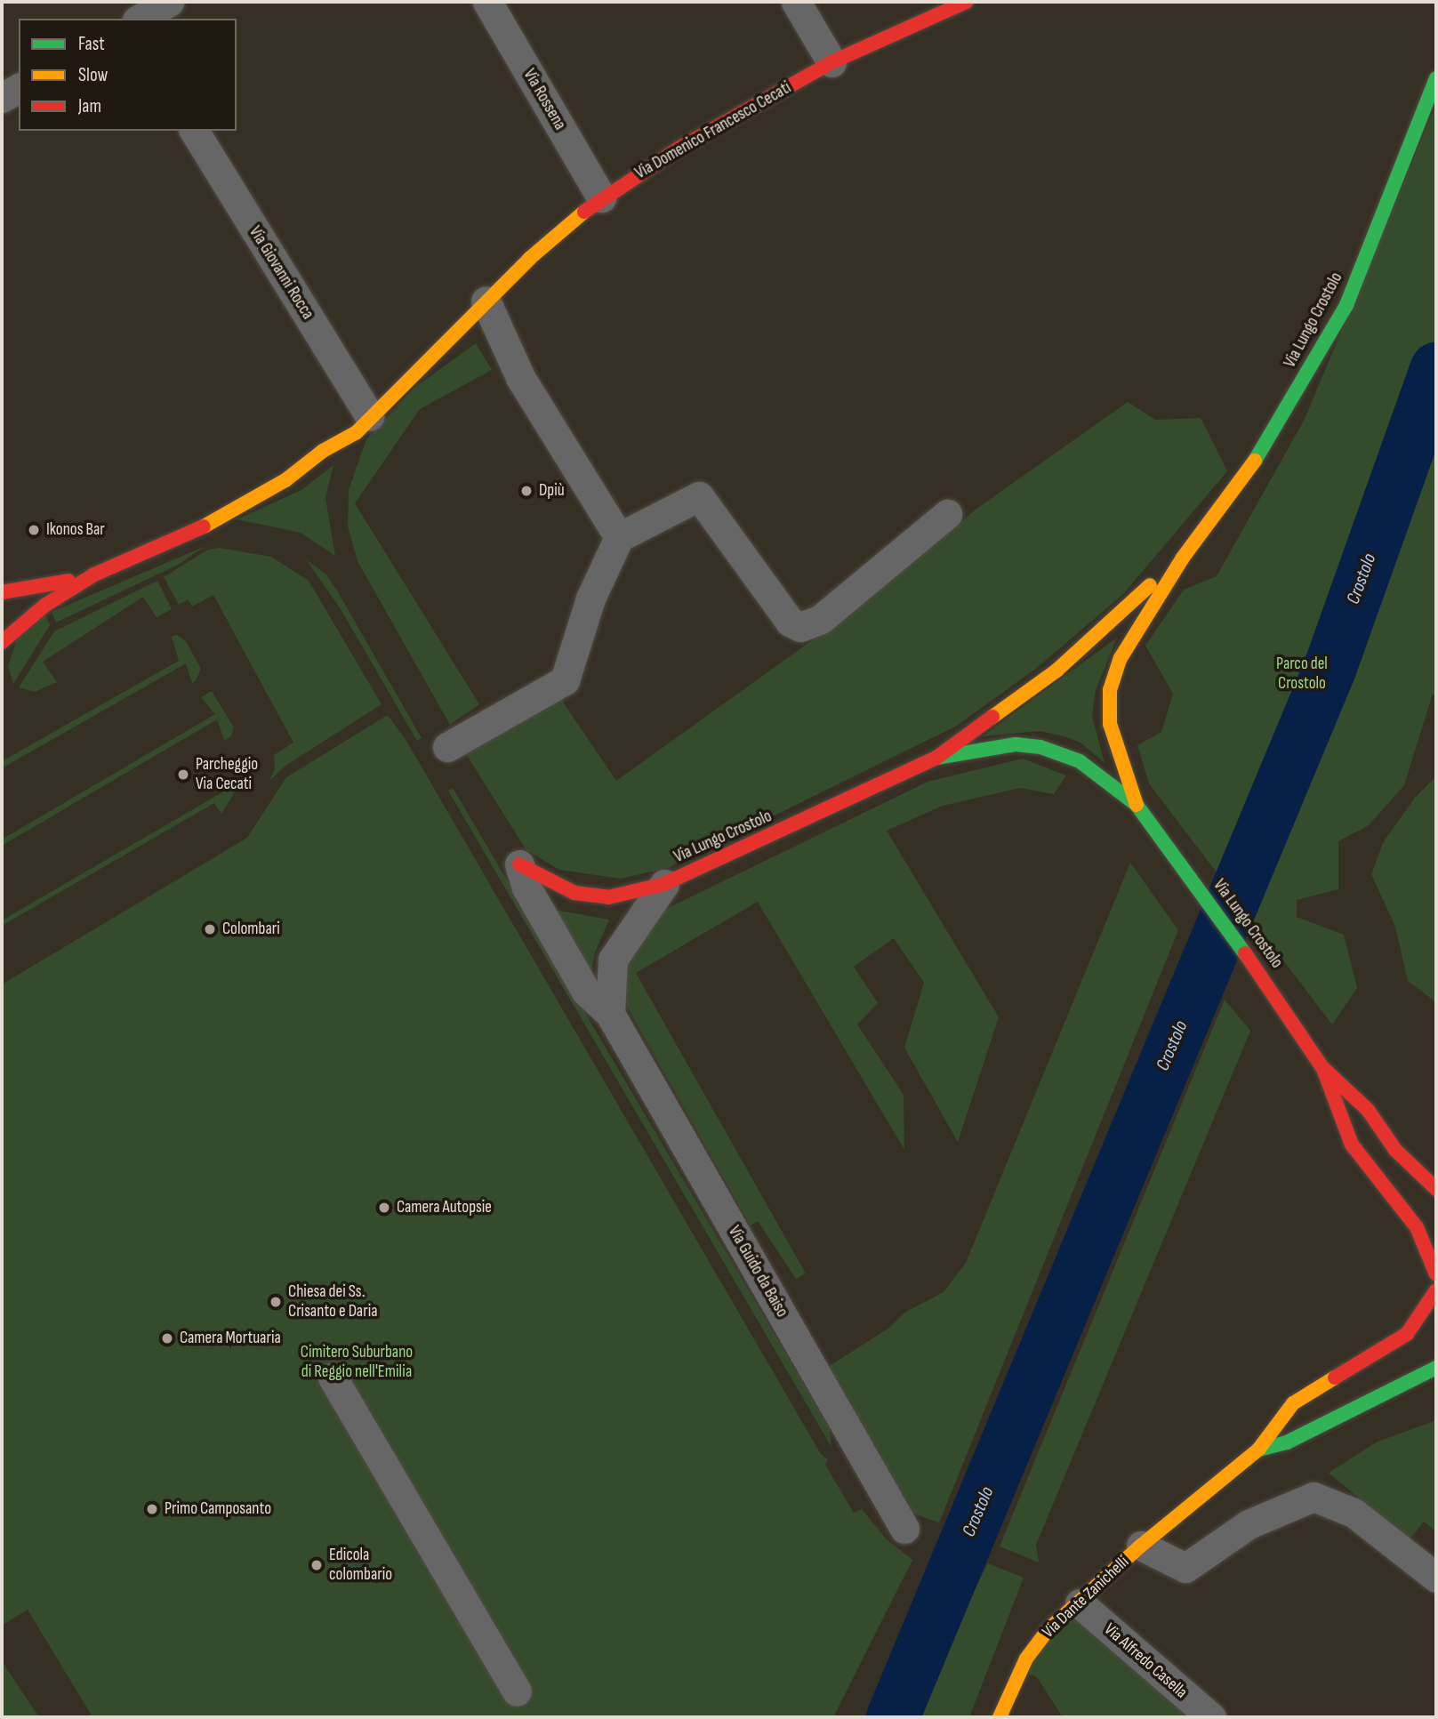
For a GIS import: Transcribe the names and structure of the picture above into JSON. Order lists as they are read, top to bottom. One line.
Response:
{"streets":{"street":["Via Rossena","Via Domenico Francesco Cecati","Via Giovanni Rocca","Via Lungo Crostolo","Via Guido da Baiso","Via Dante Zanichelli","Via Alfredo Casella"]},"crossings":[["Via Rossena","Via Domenico Francesco Cecati"],["Via Domenico Francesco Cecati","Via Giovanni Rocca"],["Via Lungo Crostolo","Via Guido da Baiso"],["Via Dante Zanichelli","Via Alfredo Casella"]],"water":["Crostolo"],"parks":["Parco del Crostolo","Cimitero Suburbano di Reggio nell'Emilia"],"places":["Dpiù","Ikonos Bar","Parcheggio Via Cecati","Colombari","Camera Autopsie","Chiesa dei Ss. Crisanto e Daria","Camera Mortuaria","Primo Camposanto","Edicola colombario"],"legend":["Fast","Slow","Jam"]}
